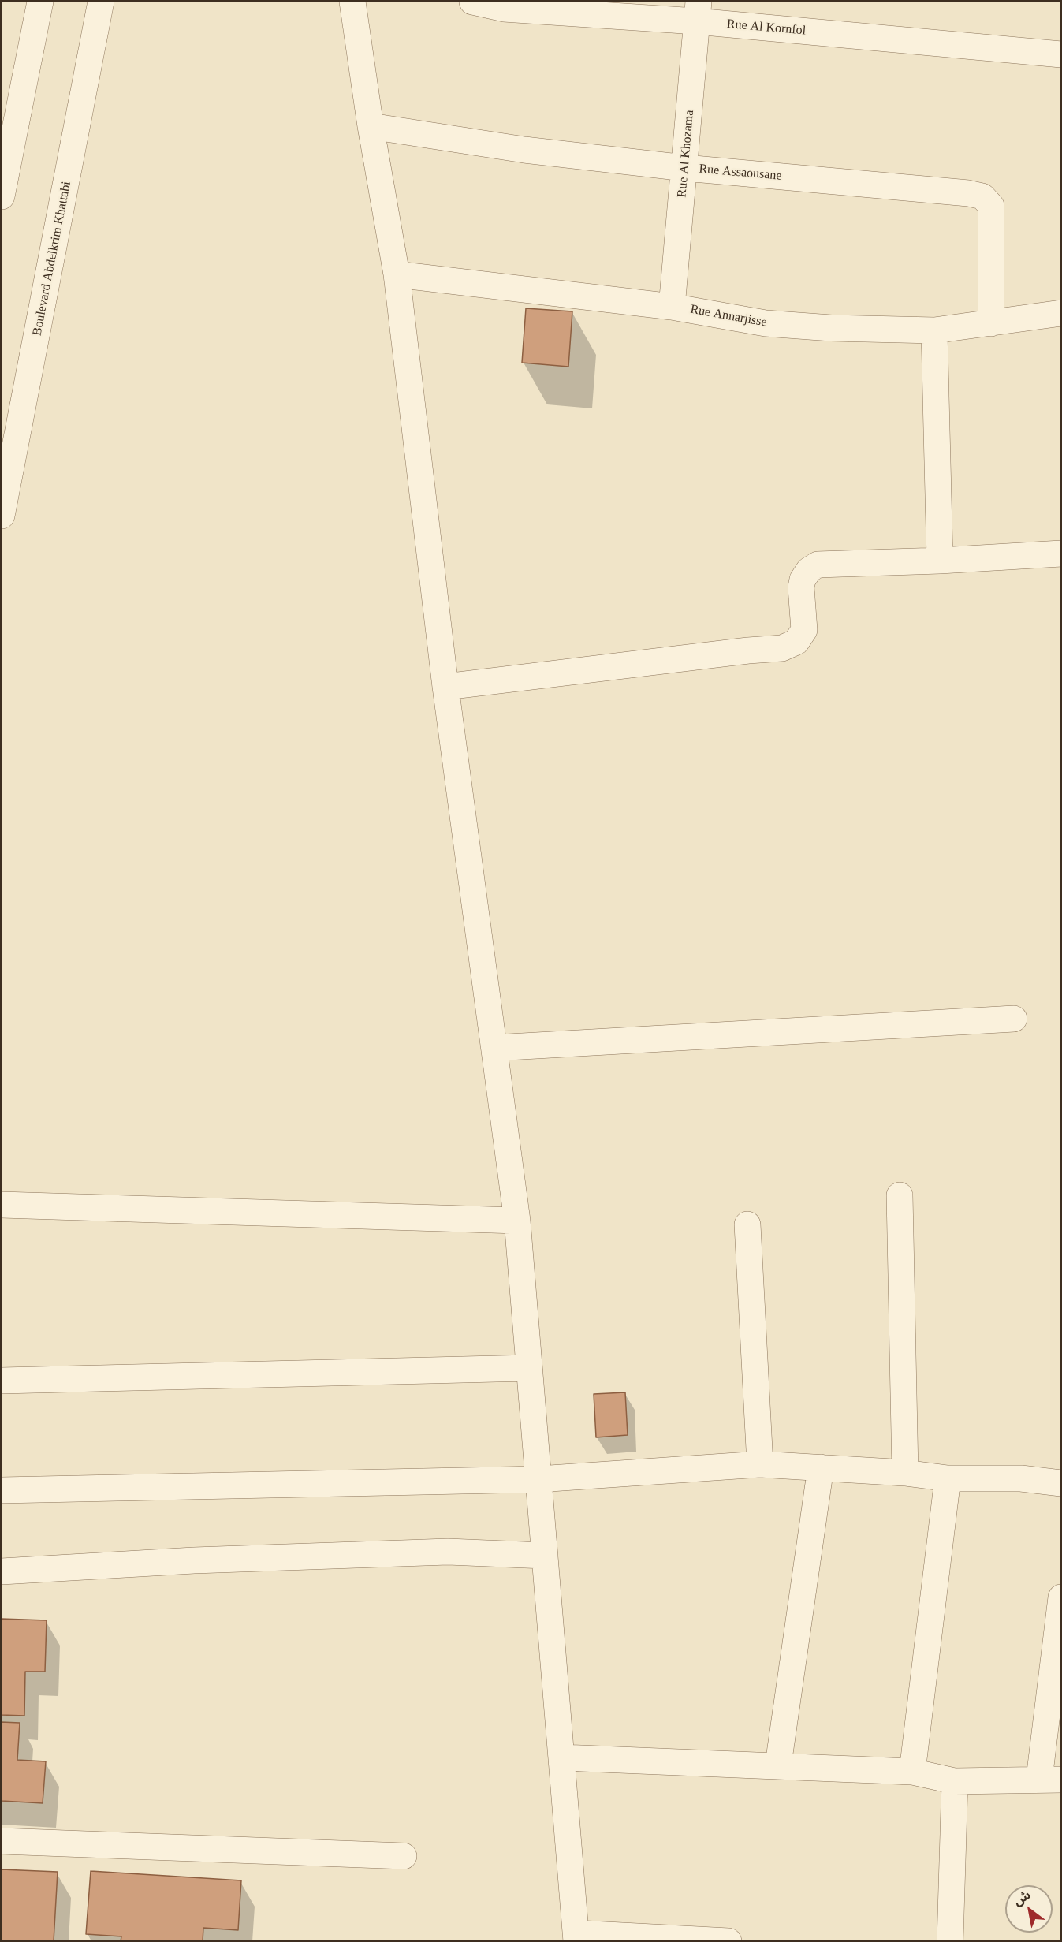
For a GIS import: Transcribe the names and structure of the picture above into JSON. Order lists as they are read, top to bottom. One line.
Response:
{"streets":{"street":["Rue Al Kornfol","Rue Al Khozama","Rue Assaousane","Boulevard Abdelkrim Khattabi","Rue Annarjisse"]},"crossings":[["Rue Al Kornfol","Rue Al Khozama"],["Rue Al Khozama","Rue Assaousane"],["Rue Al Khozama","Rue Annarjisse"],["Rue Assaousane","Rue Annarjisse"]],"north":"top left"}
